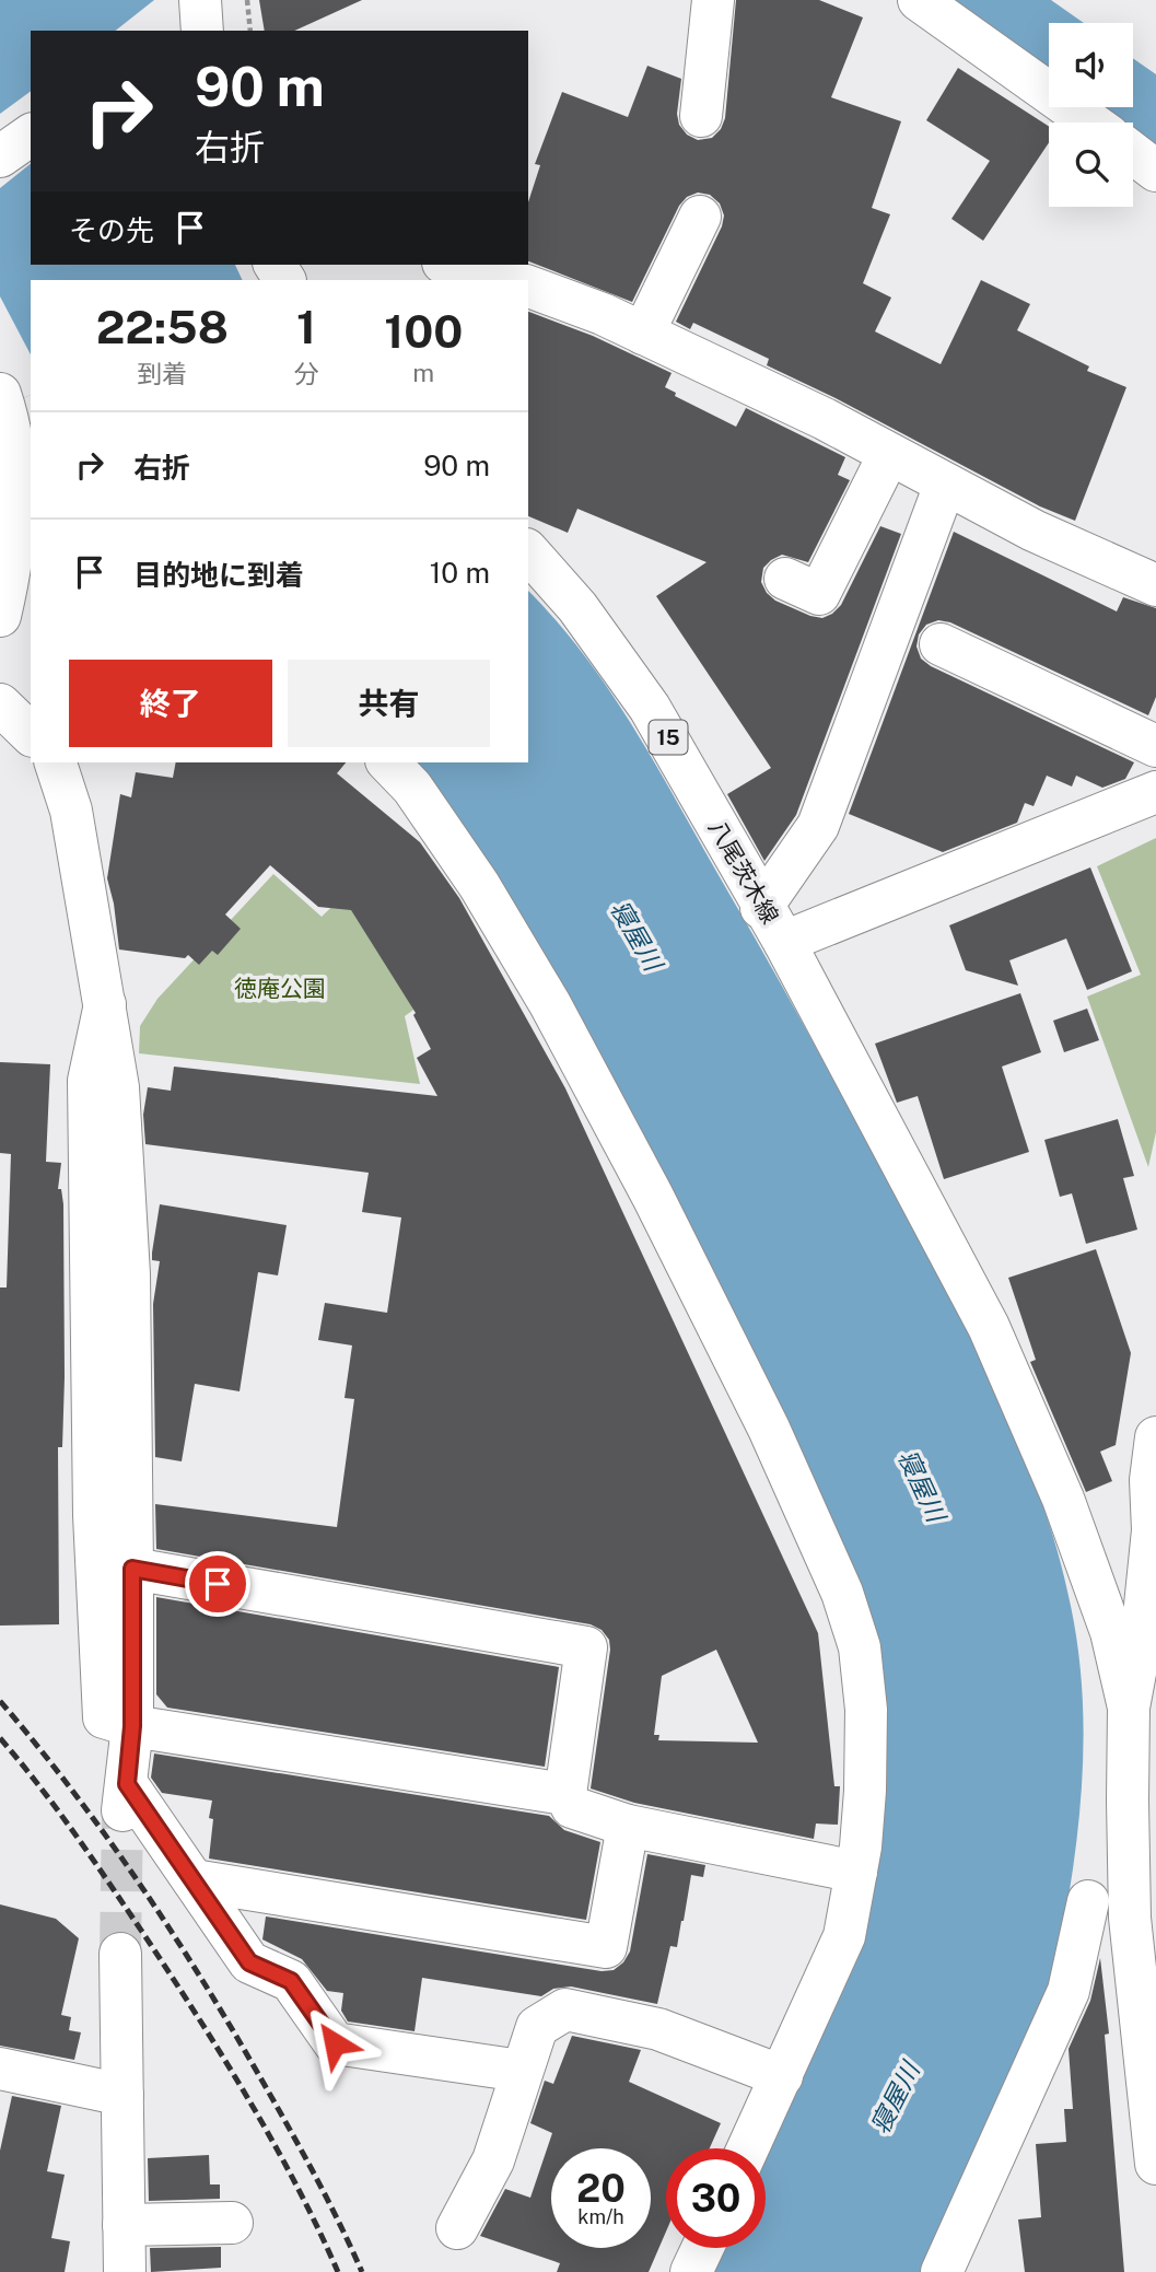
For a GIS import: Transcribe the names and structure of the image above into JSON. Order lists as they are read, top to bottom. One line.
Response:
{"streets":{"street":["15","八尾茨木線"]},"water":["寝屋川"],"parks":["徳庵公園"],"page":{"turn":["90 m","右折"],"then":"その先","eta":["22:58","到着","1","分","100","m"],"list":[{"name":"右折","value":"90 m"},{"name":"目的地に到着","value":"10 m"}],"buttons":["終了","共有"],"speed":"20 km/h","limit":"30"}}
